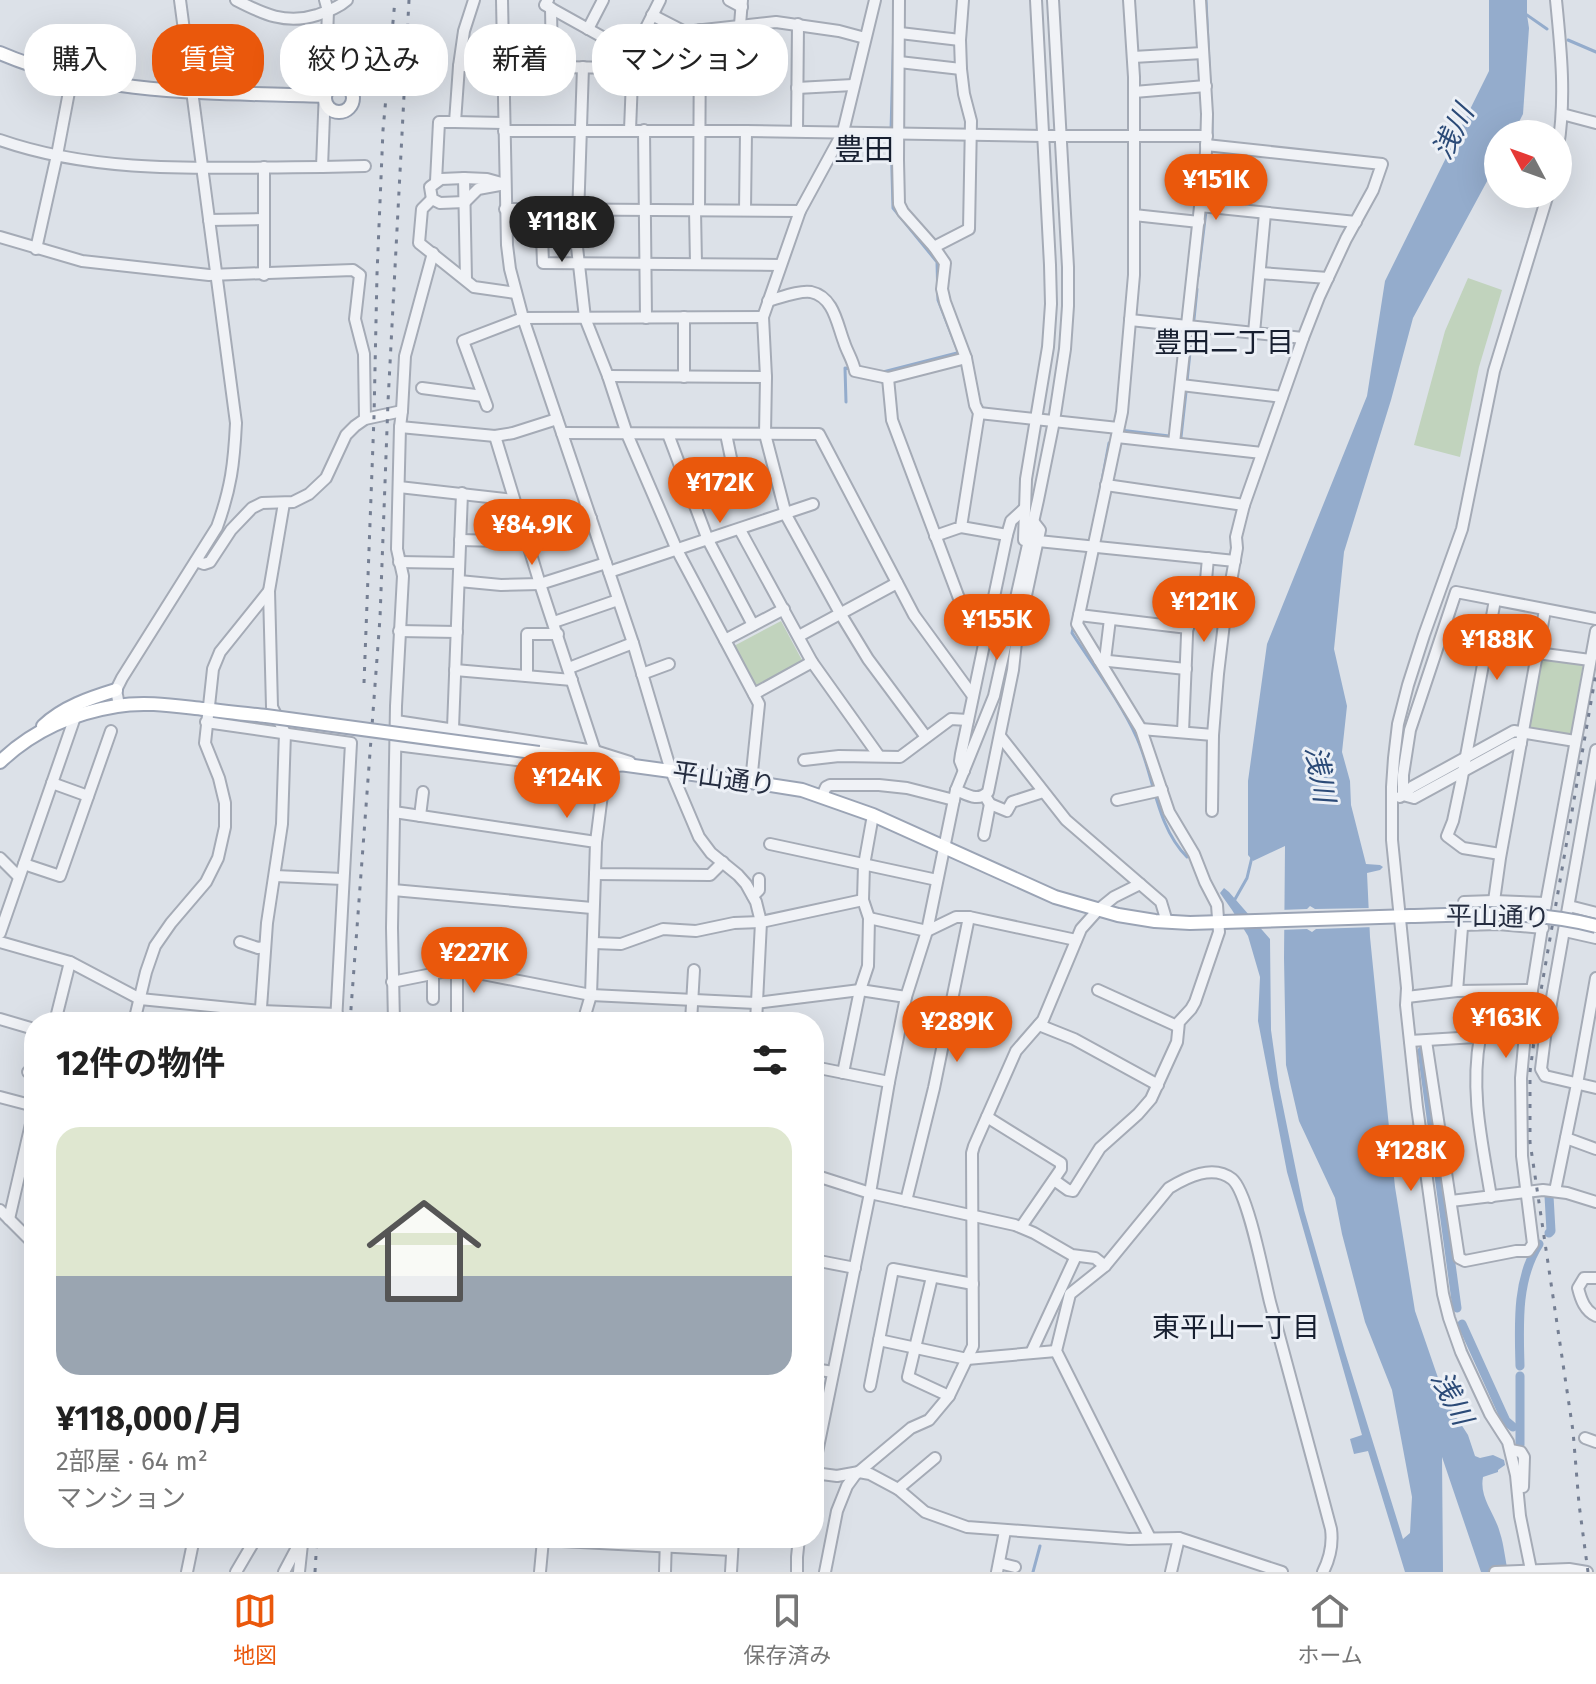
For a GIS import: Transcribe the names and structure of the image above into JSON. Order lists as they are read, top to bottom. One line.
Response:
{"streets":{"main road":["平山通り"]},"districts":["豊田","豊田二丁目","東平山一丁目"],"water":["浅川"],"north":"top left","page":{"chip":["購入","賃貸","絞り込み","新着","マンション"],"price":["¥151K","¥118K","¥172K","¥84.9K","¥121K","¥155K","¥188K","¥124K","¥227K","¥163K","¥289K","¥128K"],"heading":"12件の物件","list":[{"name":"¥118,000/月","note":"2部屋 · 64 m² · マンション"}],"tabs":["地図","保存済み","ホーム"]}}
